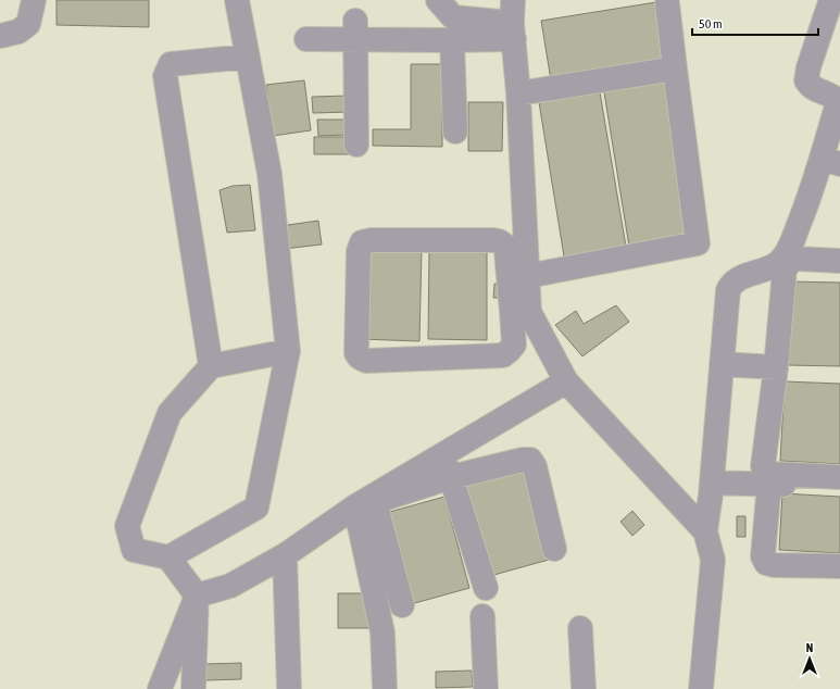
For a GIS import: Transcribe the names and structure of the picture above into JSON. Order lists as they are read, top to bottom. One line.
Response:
{"scale_bar":"50 m","north":"top"}
